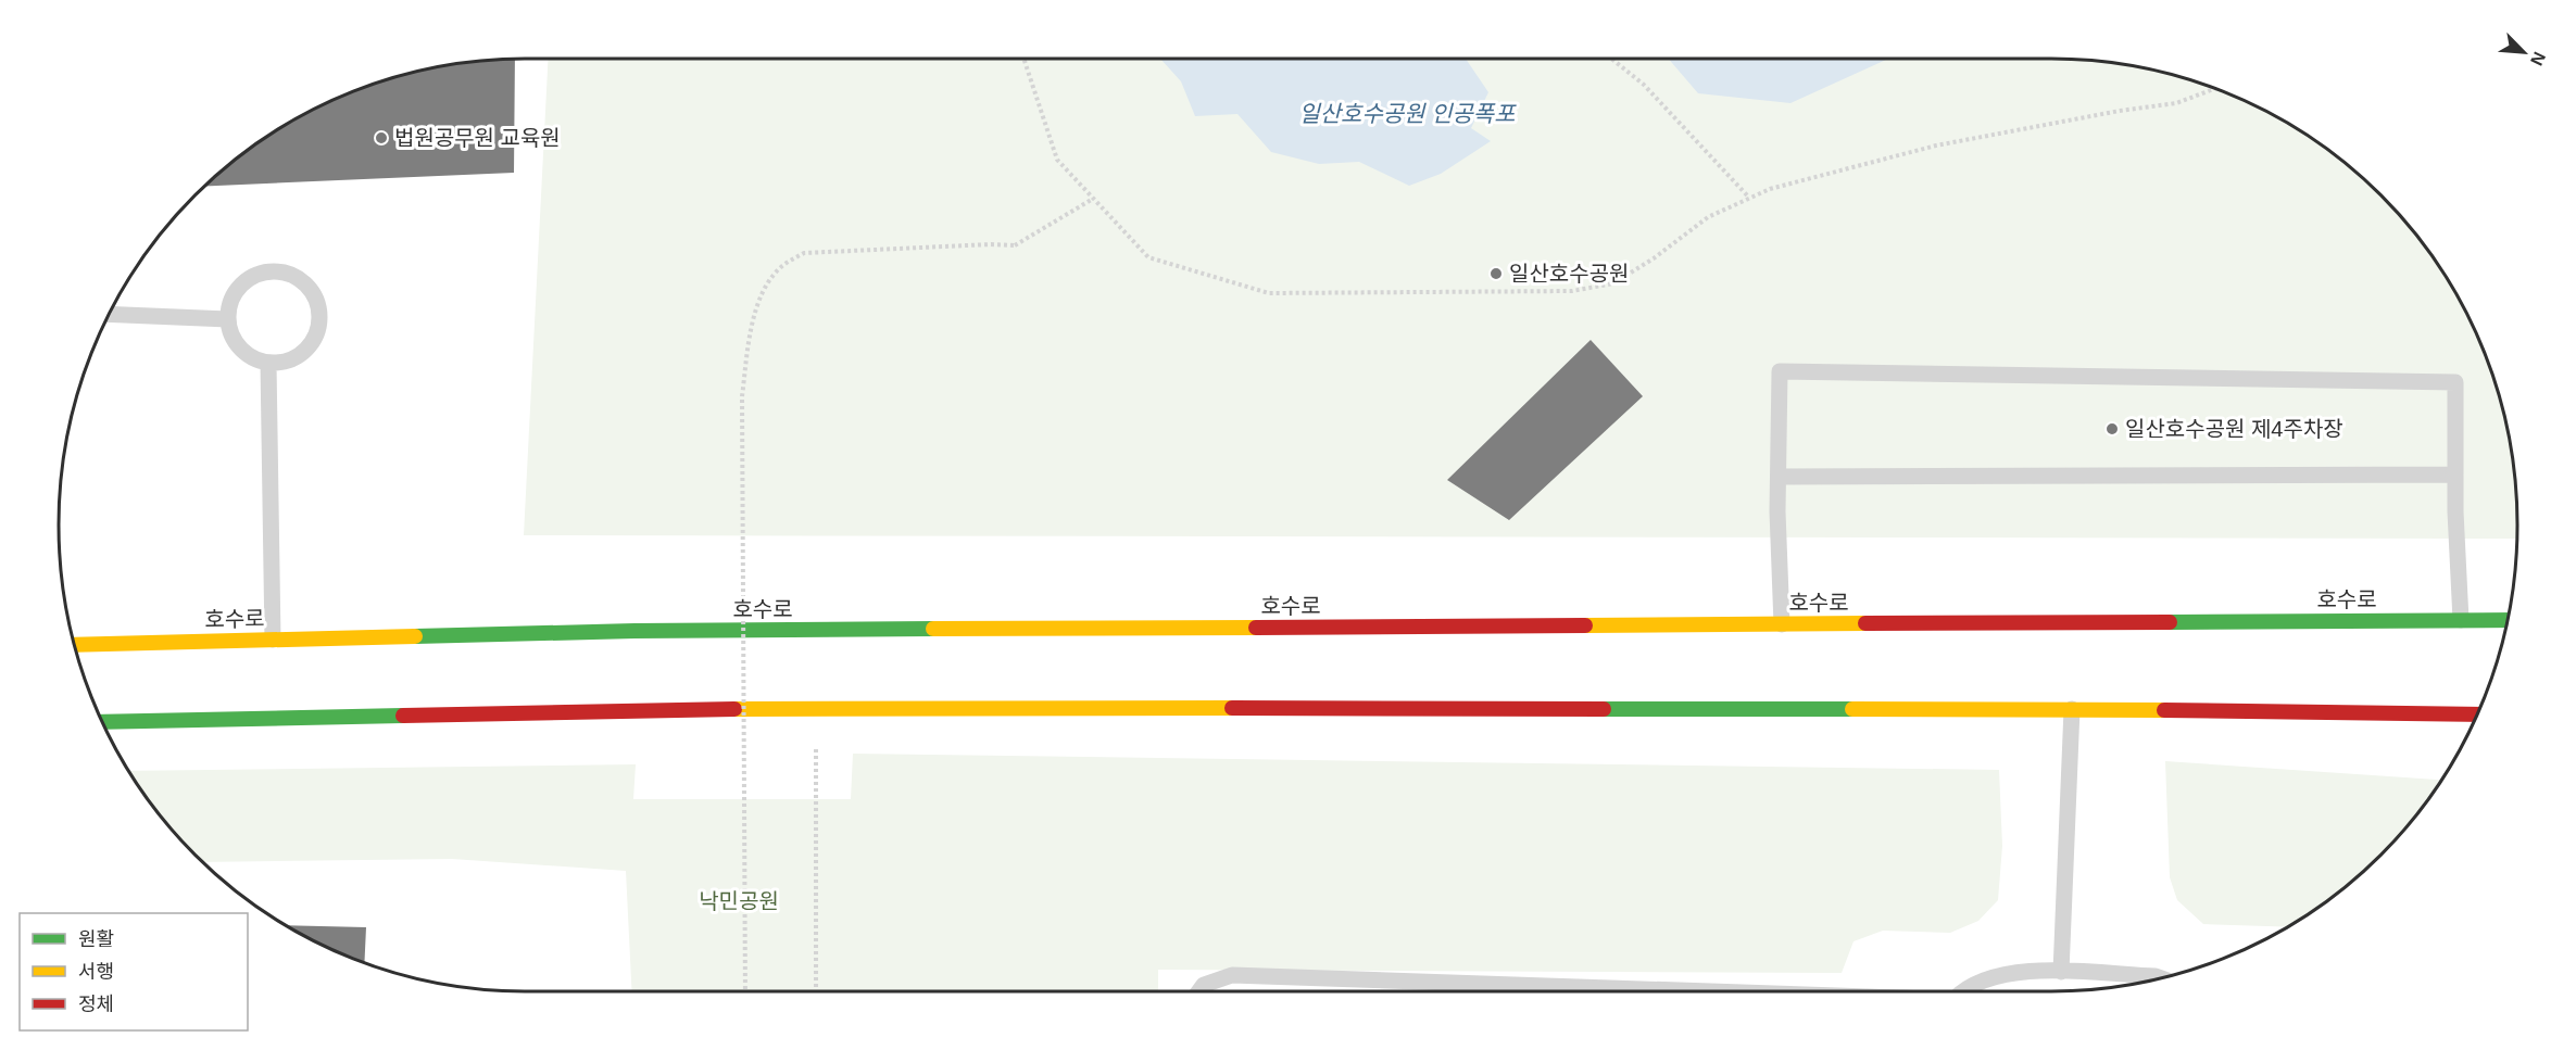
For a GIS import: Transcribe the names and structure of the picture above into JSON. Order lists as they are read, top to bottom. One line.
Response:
{"streets":{"main road":["호수로"]},"water":["일산호수공원 인공폭포"],"parks":["낙민공원"],"places":["법원공무원 교육원","일산호수공원","일산호수공원 제4주차장"],"legend":["원활","서행","정체"],"north":"bottom right"}
